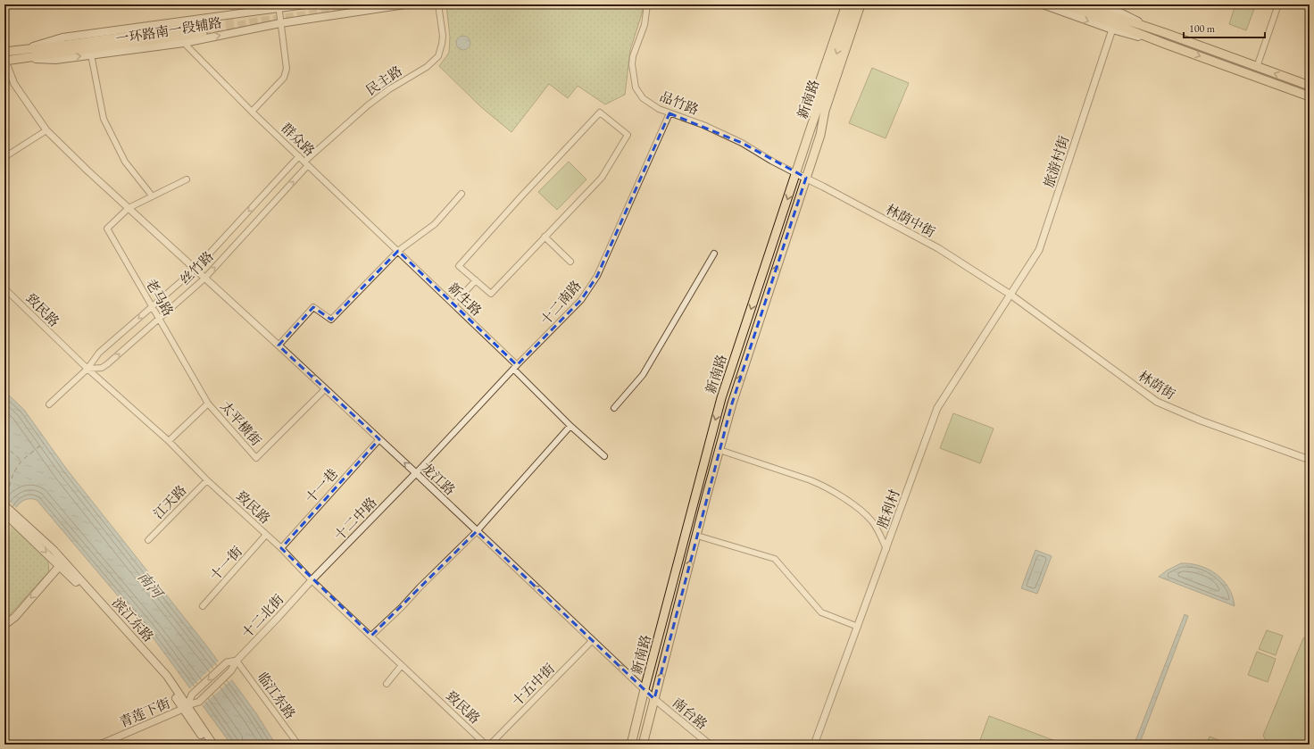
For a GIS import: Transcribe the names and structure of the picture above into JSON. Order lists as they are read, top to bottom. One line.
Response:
{"streets":{"main road":["一环路南一段辅路","新南路","滨江东路"],"street":["民主路","品竹路","群众路","旅游村街","林荫中街","丝竹路","老马路","新生路","十二南路","致民路","林荫街","太平横街","龙江路","十一巷","江天路","胜利村","十二中路","十一街","十二北街","十五中街","临江东路","青莲下街","南台路"]},"crossings":[["一环路南一段辅路","群众路"],["民主路","群众路"],["民主路","丝竹路"],["新南路","品竹路"],["新南路","林荫中街"],["新南路","龙江路"],["新南路","南台路"],["品竹路","林荫中街"],["品竹路","十二南路"],["群众路","丝竹路"],["群众路","新生路"],["旅游村街","林荫中街"],["旅游村街","林荫街"],["旅游村街","胜利村"],["林荫中街","林荫街"],["林荫中街","胜利村"],["丝竹路","老马路"],["丝竹路","致民路"],["丝竹路","龙江路"],["老马路","太平横街"],["新生路","十二南路"],["十二南路","龙江路"],["十二南路","十二中路"],["致民路","太平横街"],["致民路","十一巷"],["致民路","江天路"],["致民路","十二中路"],["致民路","十一街"],["致民路","十二北街"],["林荫街","胜利村"],["太平横街","龙江路"],["龙江路","十一巷"],["龙江路","十二中路"],["龙江路","十五中街"],["龙江路","南台路"],["十二中路","十二北街"],["十二北街","滨江东路"],["十二北街","临江东路"],["十二北街","青莲下街"],["滨江东路","青莲下街"],["临江东路","青莲下街"]],"one_way":["龙江路","青莲下街"],"water":["南河"],"scale_bar":"100 m"}
